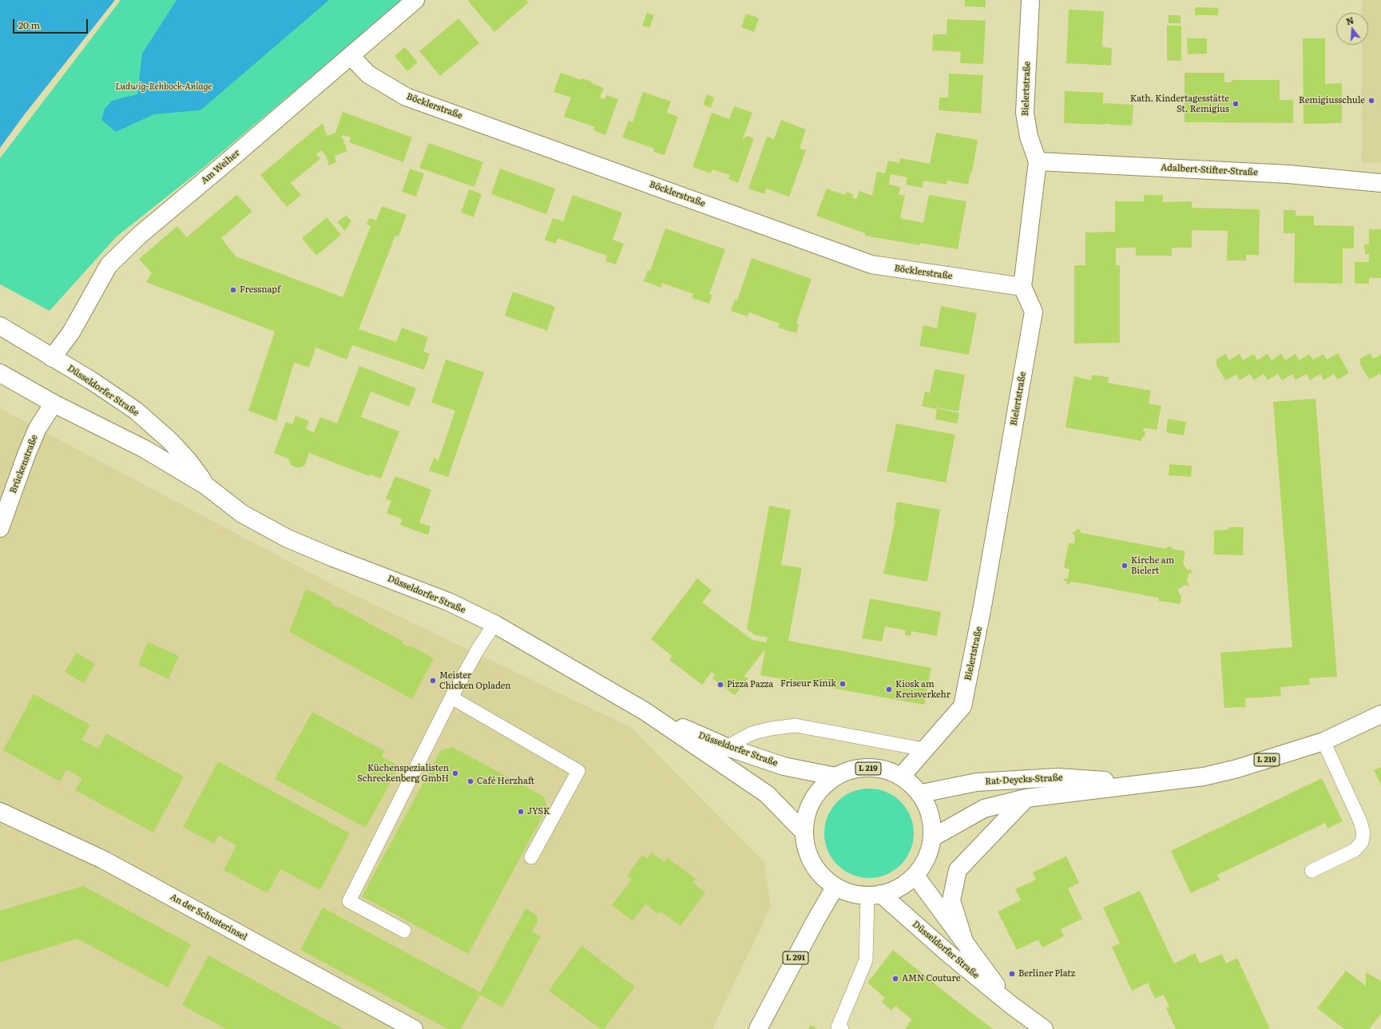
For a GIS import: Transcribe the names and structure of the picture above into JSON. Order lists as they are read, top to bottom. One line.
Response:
{"streets":{"street":["Bielertstraße","Böcklerstraße","Am Weiher","Adalbert-Stifter-Straße","Düsseldorfer Straße","Brückenstraße","L 219","Rat-Deycks-Straße","An der Schusterinsel","L 291"]},"crossings":[["Bielertstraße","Böcklerstraße"],["Bielertstraße","Adalbert-Stifter-Straße"],["Bielertstraße","L 219"],["Böcklerstraße","Am Weiher"],["Am Weiher","Düsseldorfer Straße"],["Düsseldorfer Straße","Brückenstraße"],["Düsseldorfer Straße","L 219"],["L 219","Rat-Deycks-Straße"],["L 219","L 291"]],"parks":["Ludwig-Rehbock-Anlage"],"places":["Remigiusschule","Kath. Kindertagesstätte St. Remigius","Fressnapf","Kirche am Bielert","Meister Chicken Opladen","Friseur Kinik","Pizza Pazza","Kiosk am Kreisverkehr","Küchenspezialisten Schreckenberg GmbH","Café Herzhaft","JYSK","Berliner Platz","AMN Couture"],"scale_bar":"20 m","north":"top"}
